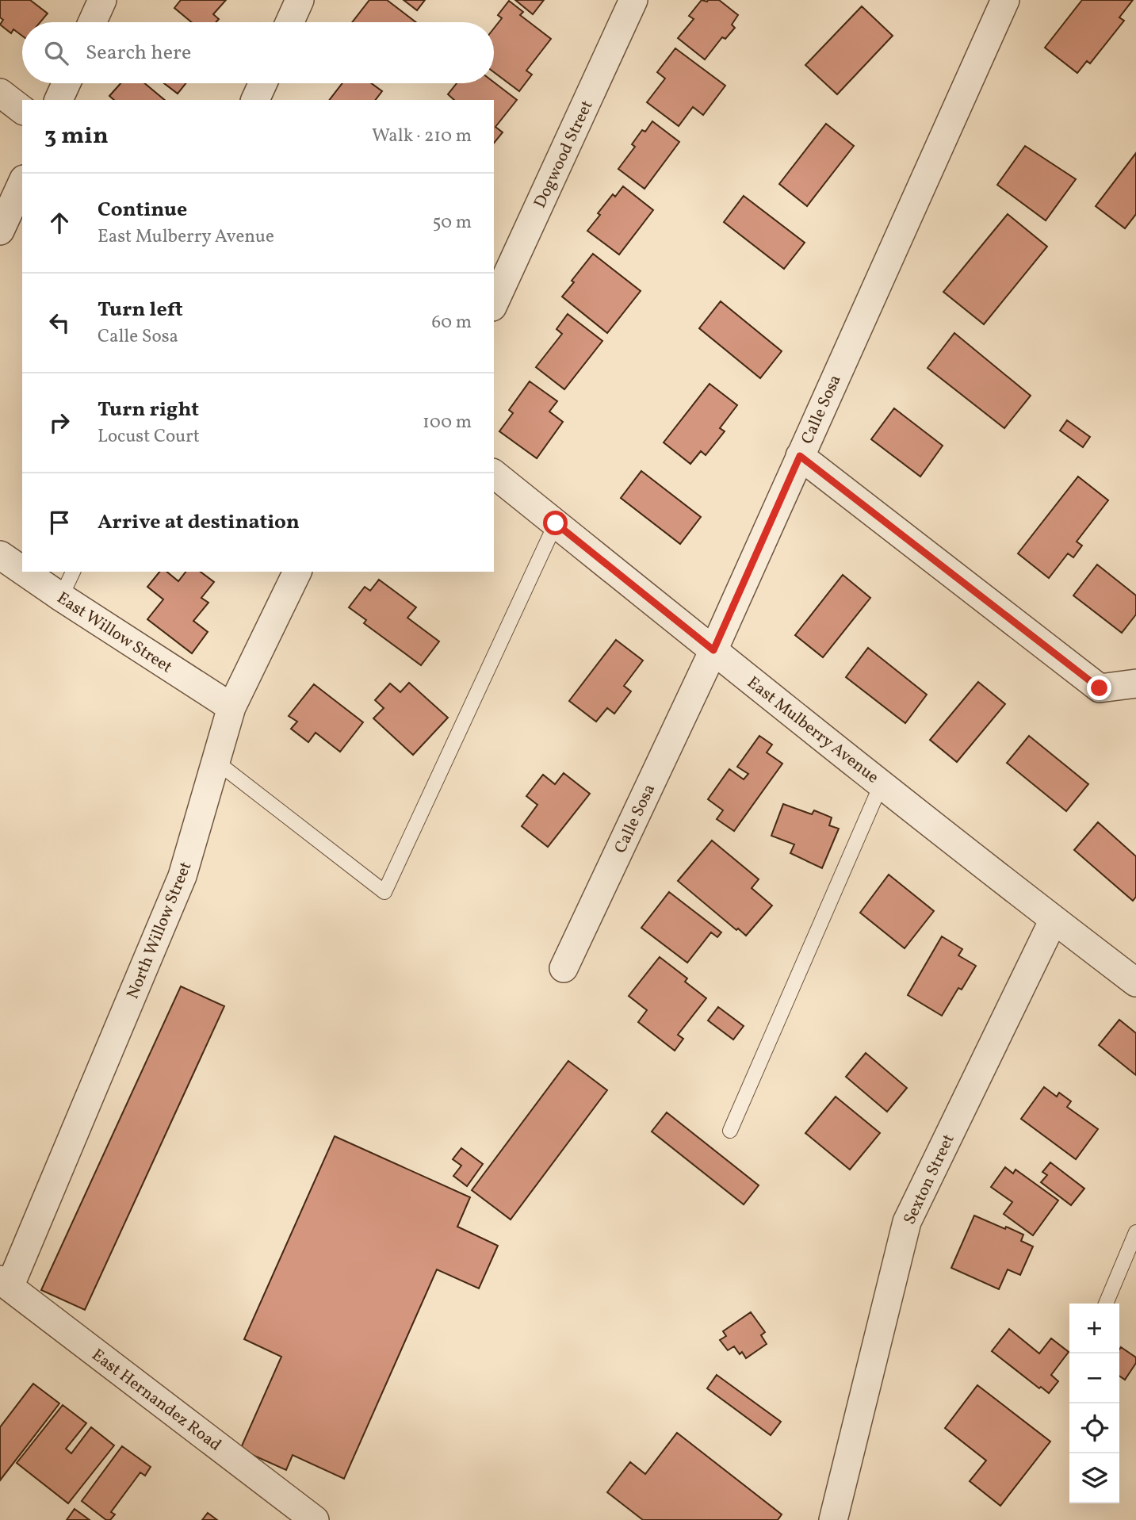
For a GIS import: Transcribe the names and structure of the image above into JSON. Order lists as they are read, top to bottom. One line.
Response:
{"streets":{"street":["Dogwood Street","Calle Sosa","East Willow Street","East Mulberry Avenue","North Willow Street","Sexton Street","East Hernandez Road"]},"crossings":[["Calle Sosa","East Mulberry Avenue"],["East Willow Street","North Willow Street"],["East Mulberry Avenue","Sexton Street"],["North Willow Street","East Hernandez Road"]],"page":{"search":"Search here","heading":["3 min","Walk · 210 m"],"list":[["Continue","East Mulberry Avenue","50 m"],["Turn left","Calle Sosa","60 m"],["Turn right","Locust Court","100 m"],"Arrive at destination"],"map_buttons":["+","−"]}}
